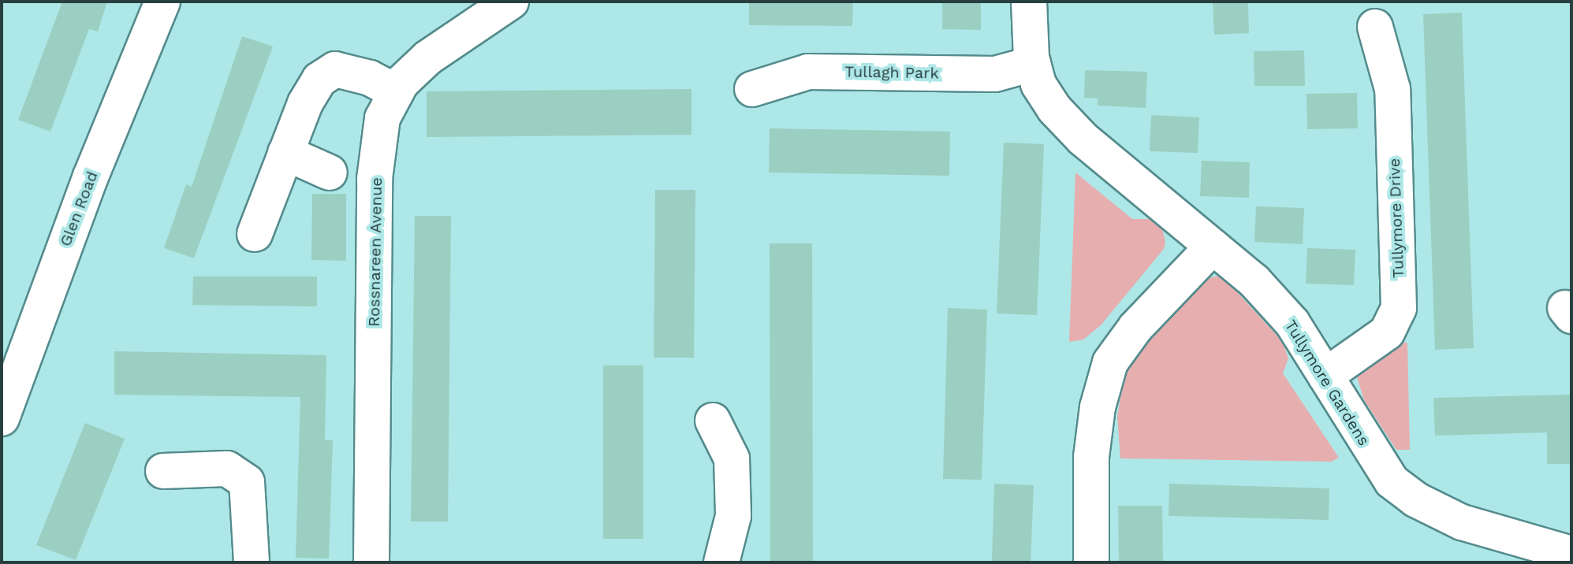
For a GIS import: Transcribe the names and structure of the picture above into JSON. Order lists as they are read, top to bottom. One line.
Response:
{"streets":{"street":["Tullagh Park","Glen Road","Tullymore Drive","Rossnareen Avenue","Tullymore Gardens"]},"crossings":[["Tullagh Park","Tullymore Gardens"],["Tullymore Drive","Tullymore Gardens"]]}
